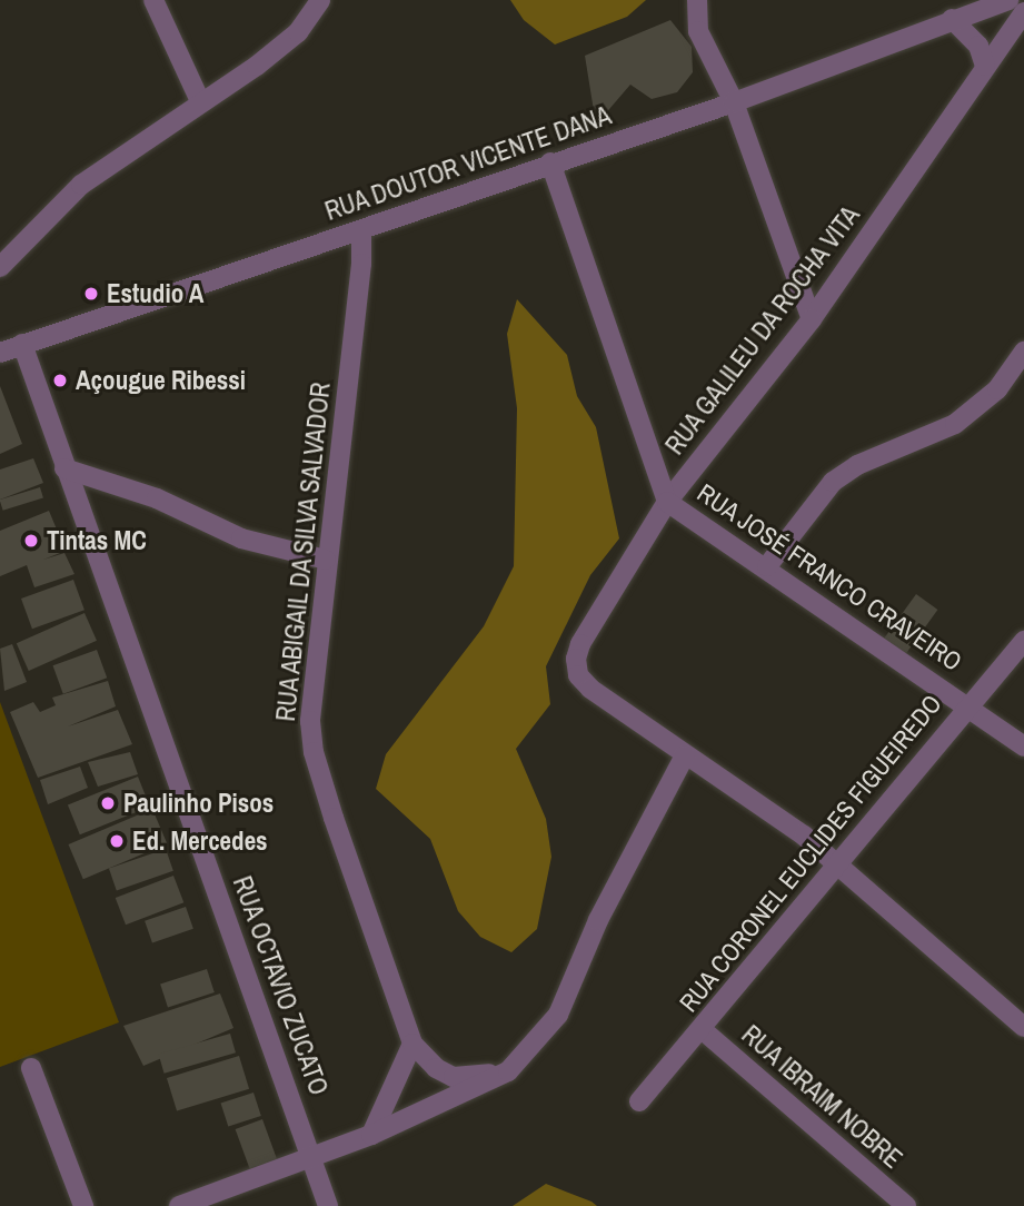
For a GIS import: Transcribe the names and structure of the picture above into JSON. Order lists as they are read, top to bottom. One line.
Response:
{"streets":{"street":["RUA DOUTOR VICENTE DANA","RUA GALILEU DA ROCHA VITA","RUA ABIGAIL DA SILVA SALVADOR","RUA JOSÉ FRANCO CRAVEIRO","RUA CORONEL EUCLIDES FIGUEIREDO","RUA OCTAVIO ZUCATO","RUA IBRAIM NOBRE"]},"crossings":[["RUA DOUTOR VICENTE DANA","RUA ABIGAIL DA SILVA SALVADOR"],["RUA DOUTOR VICENTE DANA","RUA JOSÉ FRANCO CRAVEIRO"],["RUA DOUTOR VICENTE DANA","RUA OCTAVIO ZUCATO"],["RUA GALILEU DA ROCHA VITA","RUA JOSÉ FRANCO CRAVEIRO"],["RUA JOSÉ FRANCO CRAVEIRO","RUA CORONEL EUCLIDES FIGUEIREDO"],["RUA CORONEL EUCLIDES FIGUEIREDO","RUA IBRAIM NOBRE"]],"places":["Estudio A","Açougue Ribessi","Tintas MC","Paulinho Pisos","Ed. Mercedes"]}
